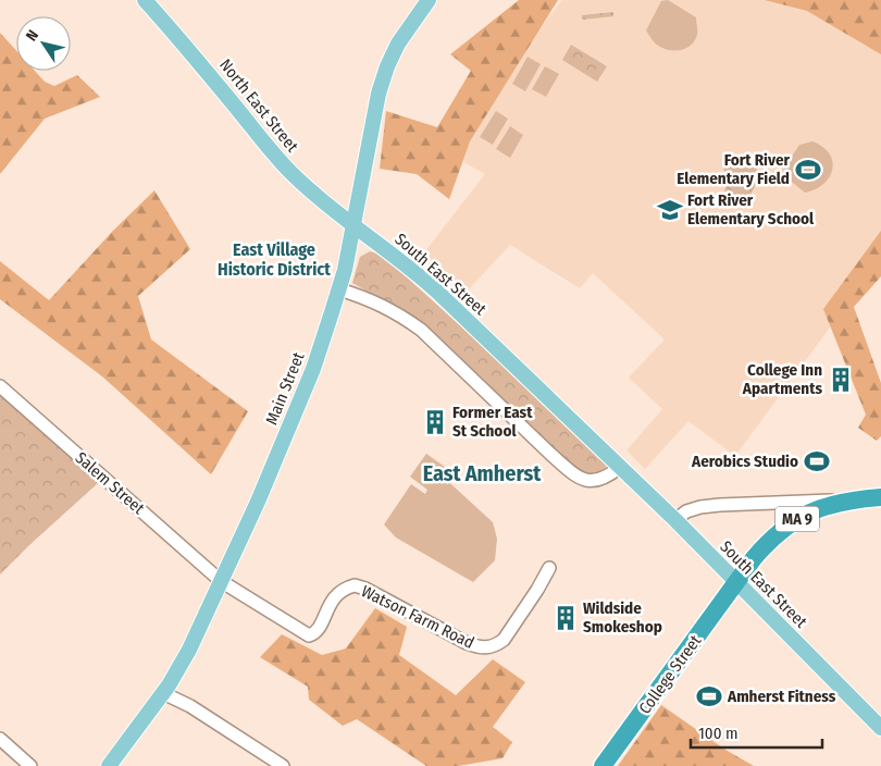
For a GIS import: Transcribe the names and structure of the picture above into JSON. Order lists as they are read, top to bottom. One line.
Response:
{"streets":{"highway":["MA 9","College Street"],"main road":["North East Street","South East Street","Main Street"],"street":["Salem Street","Watson Farm Road"]},"crossings":[["North East Street","South East Street"],["North East Street","Main Street"],["South East Street","Main Street"],["South East Street","MA 9"],["South East Street","College Street"],["Main Street","Salem Street"],["Main Street","Watson Farm Road"],["Salem Street","Watson Farm Road"],["MA 9","College Street"]],"districts":["East Village Historic District","East Amherst"],"places":{"sports":["Fort River Elementary Field","Aerobics Studio","Amherst Fitness"],"school or university":["Fort River Elementary School"],"building":["College Inn Apartments","Former East St School","Wildside Smokeshop"]},"scale_bar":"100 m","north":"top left"}
